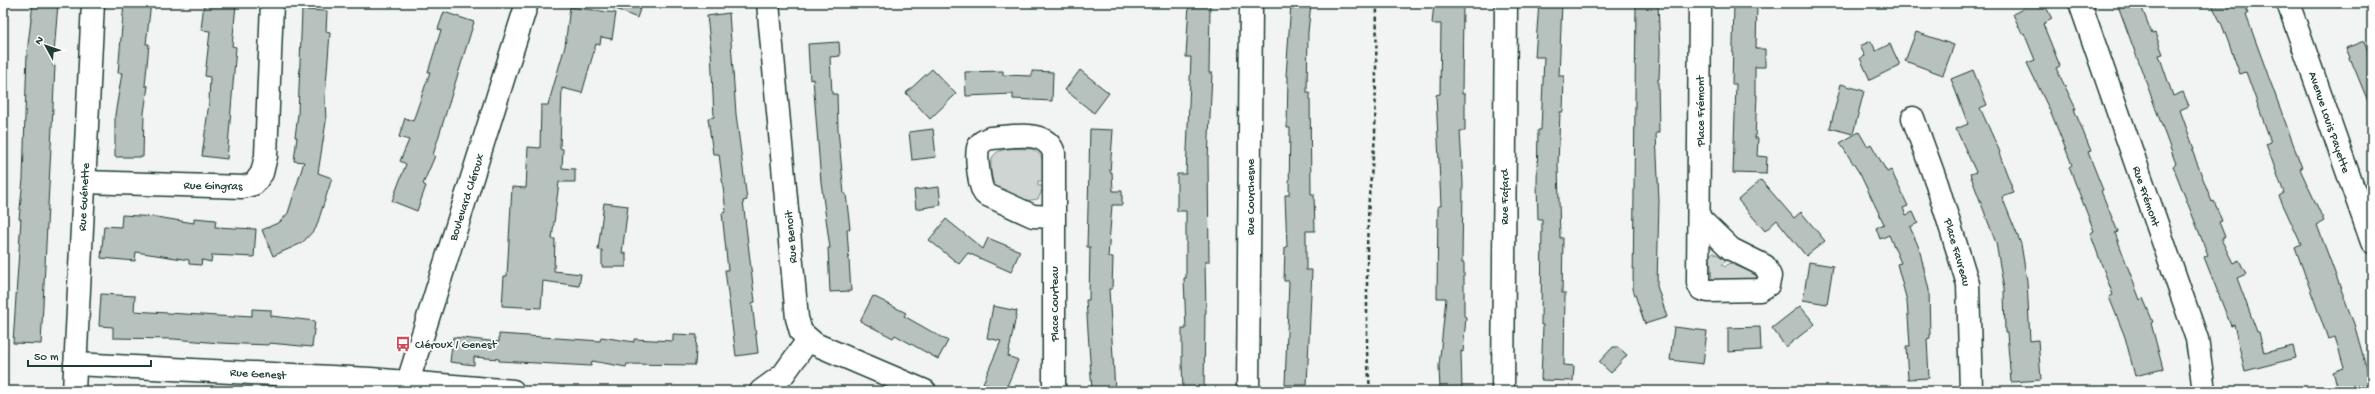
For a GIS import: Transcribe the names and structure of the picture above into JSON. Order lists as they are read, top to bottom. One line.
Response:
{"streets":{"street":["Place Frémont","Avenue Louis Payette","Rue Gingras","Rue Frémont","Rue Guénette","Boulevard Cléroux","Rue Courchesne","Rue Fafard","Rue Benoit","Place Favreau","Place Courteau","Rue Genest"]},"crossings":[["Rue Gingras","Rue Guénette"],["Rue Guénette","Rue Genest"],["Boulevard Cléroux","Rue Genest"]],"places":{"bus stop":["Cléroux / Genest"]},"scale_bar":"50 m","north":"top left"}
